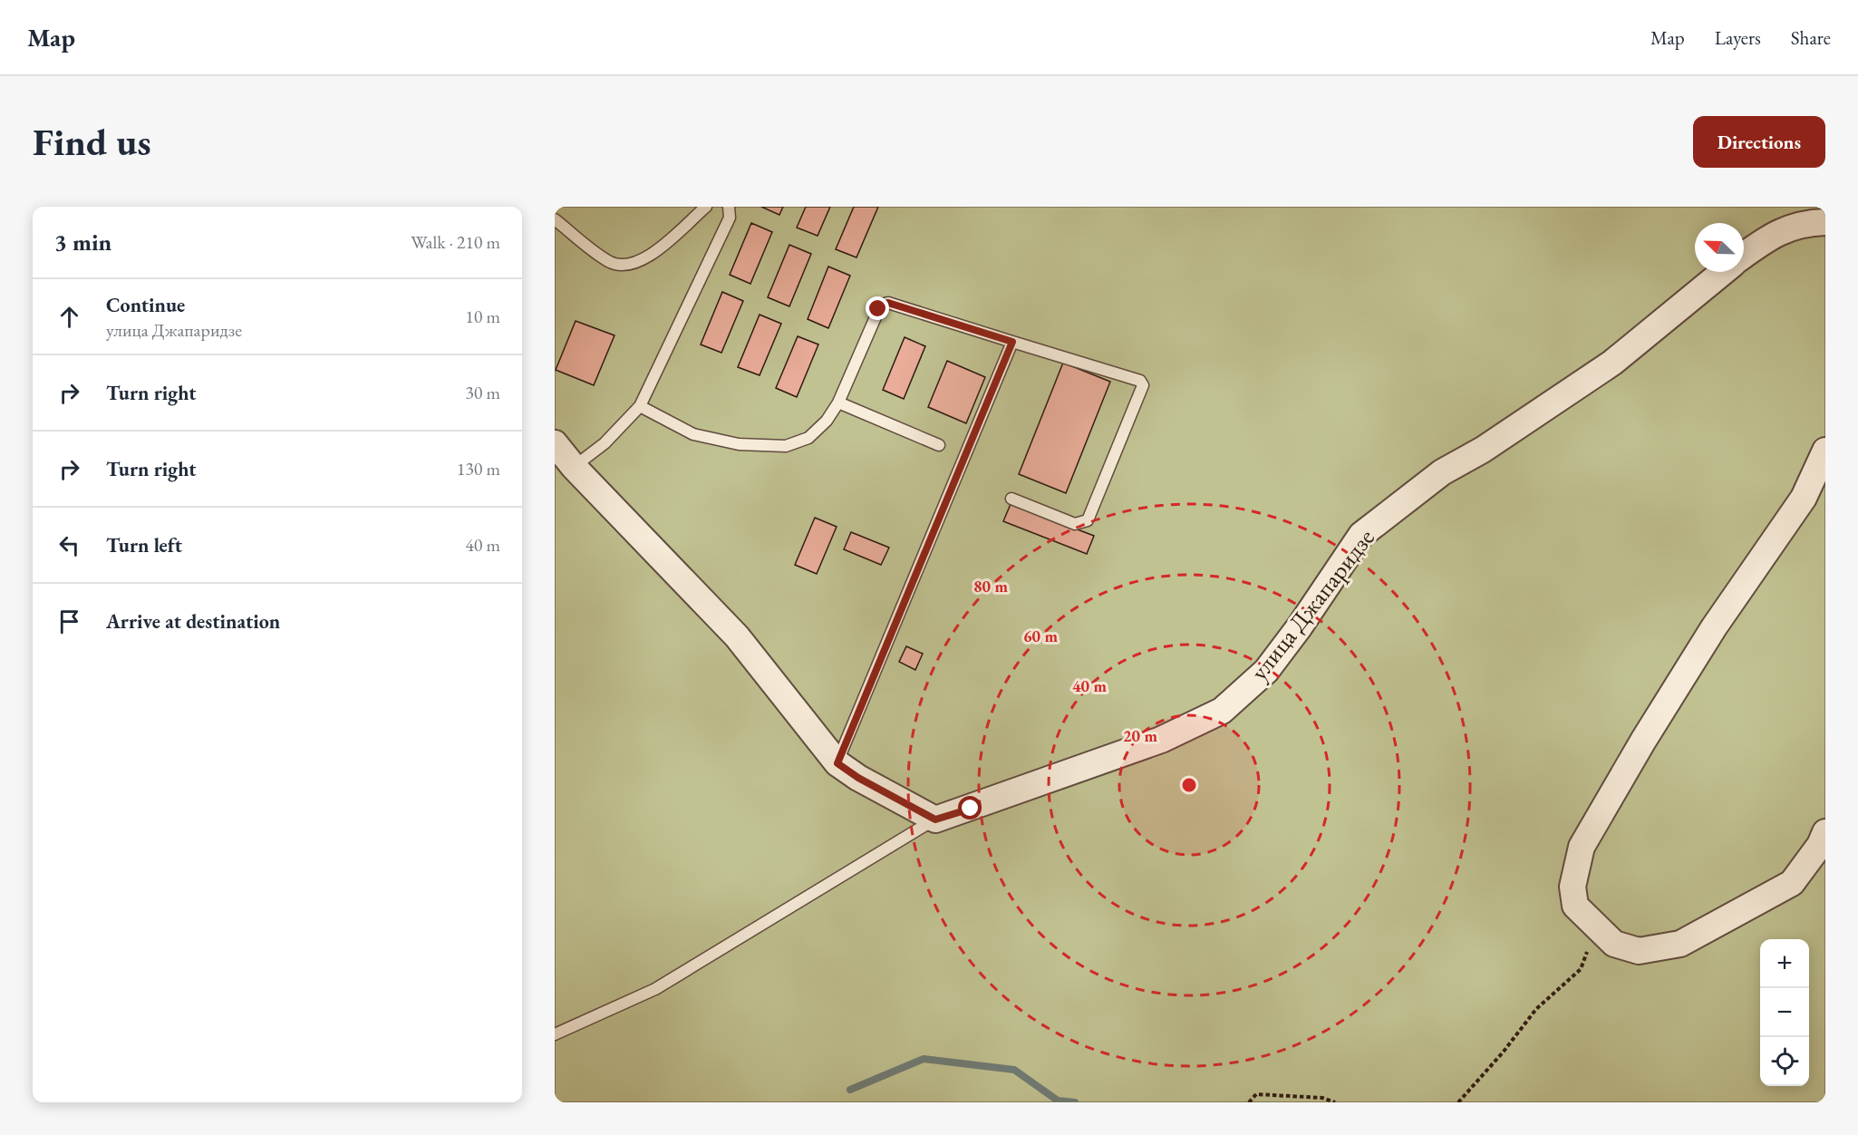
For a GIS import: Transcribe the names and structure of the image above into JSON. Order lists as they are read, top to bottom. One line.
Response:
{"streets":{"street":["улица Джапаридзе"]},"north":"top left","page":{"header":"Map","nav":["Map","Layers","Share"],"buttons":"Directions","title":"Find us","heading":["3 min","Walk · 210 m"],"list":[["Continue","улица Джапаридзе","10 m"],["Turn right","30 m"],["Turn right","130 m"],["Turn left","40 m"],"Arrive at destination"],"map_buttons":["+","−"]},"rings":["80 m","60 m","40 m","20 m"]}
